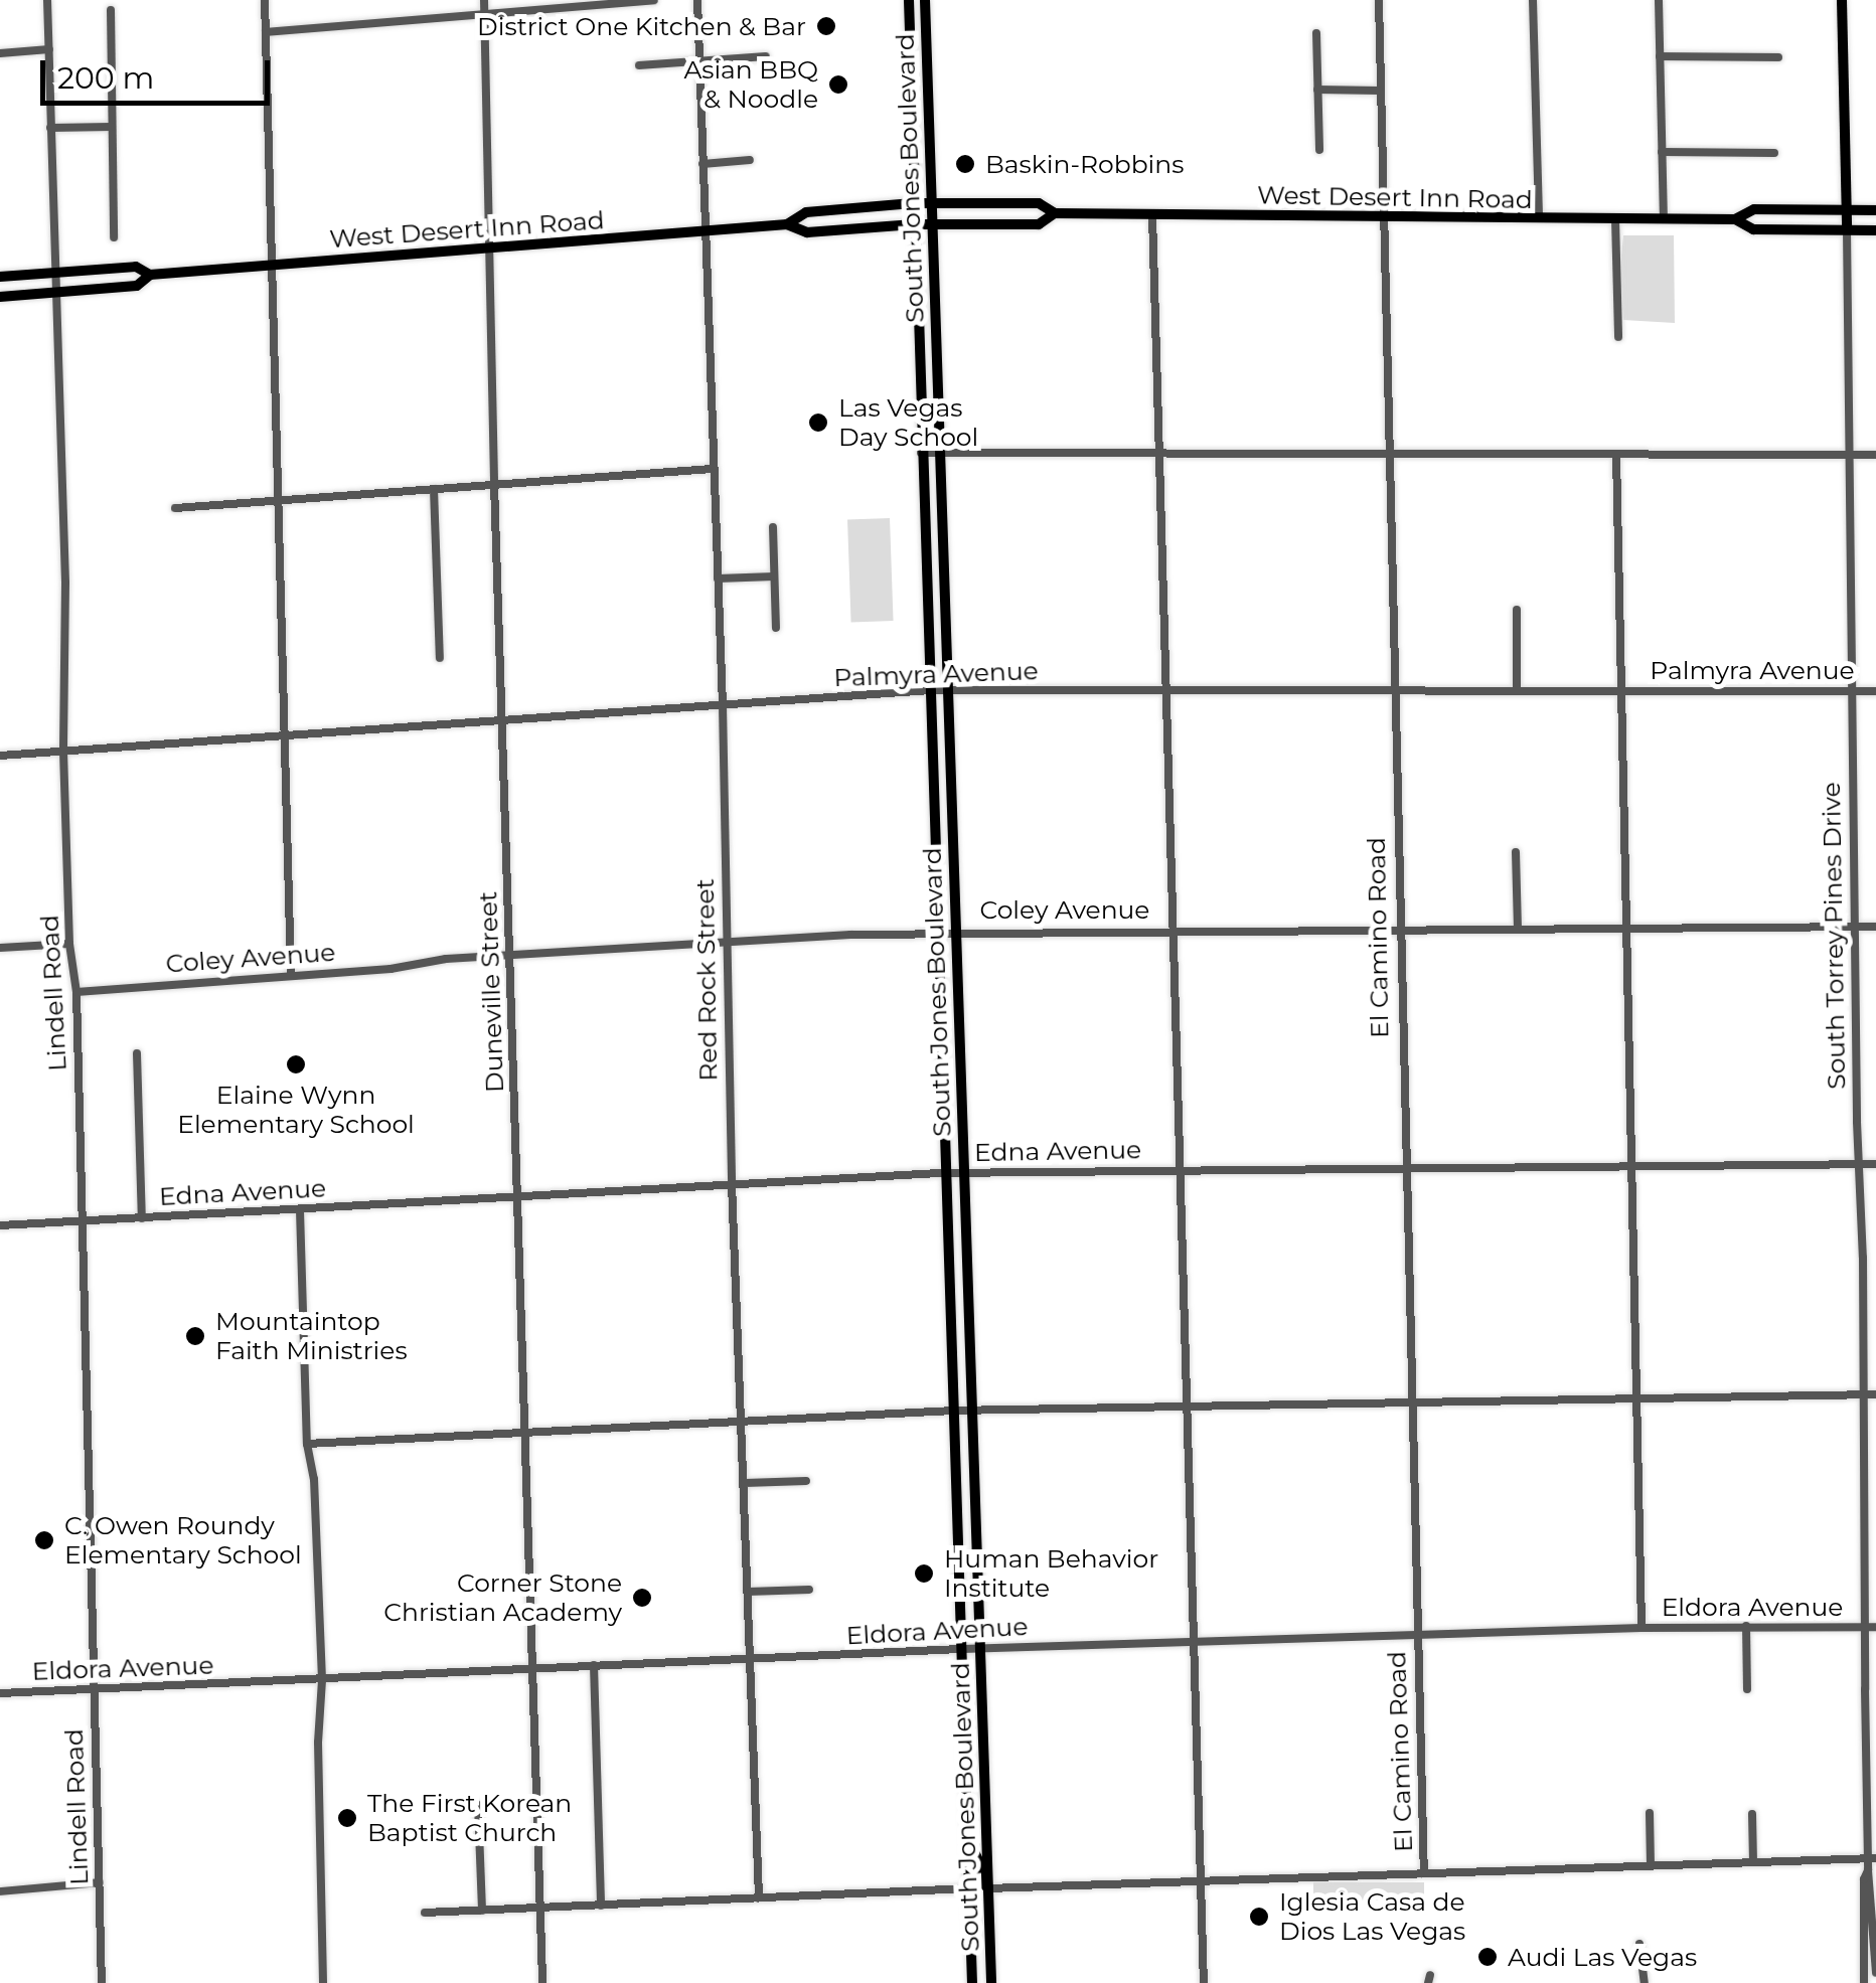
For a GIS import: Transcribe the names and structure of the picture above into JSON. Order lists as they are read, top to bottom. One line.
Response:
{"streets":{"main road":["South Jones Boulevard","West Desert Inn Road","South Torrey Pines Drive"],"street":["Palmyra Avenue","Coley Avenue","El Camino Road","Red Rock Street","Duneville Street","Lindell Road","Edna Avenue","Eldora Avenue"]},"crossings":[["South Jones Boulevard","West Desert Inn Road"],["South Jones Boulevard","Palmyra Avenue"],["South Jones Boulevard","Coley Avenue"],["South Jones Boulevard","Edna Avenue"],["South Jones Boulevard","Eldora Avenue"],["West Desert Inn Road","South Torrey Pines Drive"],["West Desert Inn Road","El Camino Road"],["West Desert Inn Road","Red Rock Street"],["West Desert Inn Road","Duneville Street"],["West Desert Inn Road","Lindell Road"],["Palmyra Avenue","South Torrey Pines Drive"],["Palmyra Avenue","El Camino Road"],["Palmyra Avenue","Red Rock Street"],["Palmyra Avenue","Duneville Street"],["Palmyra Avenue","Lindell Road"],["Coley Avenue","South Torrey Pines Drive"],["Coley Avenue","El Camino Road"],["Coley Avenue","Red Rock Street"],["Coley Avenue","Duneville Street"],["Coley Avenue","Lindell Road"],["South Torrey Pines Drive","Edna Avenue"],["South Torrey Pines Drive","Eldora Avenue"],["El Camino Road","Edna Avenue"],["El Camino Road","Eldora Avenue"],["Red Rock Street","Edna Avenue"],["Red Rock Street","Eldora Avenue"],["Duneville Street","Edna Avenue"],["Duneville Street","Eldora Avenue"],["Lindell Road","Edna Avenue"],["Lindell Road","Eldora Avenue"]],"places":["District One Kitchen & Bar","Asian BBQ & Noodle","Baskin-Robbins","Las Vegas Day School","Elaine Wynn Elementary School","Mountaintop Faith Ministries","C. Owen Roundy Elementary School","Human Behavior Institute","Corner Stone Christian Academy","The First Korean Baptist Church","Iglesia Casa de Dios Las Vegas","Audi Las Vegas"],"scale_bar":"200 m"}
